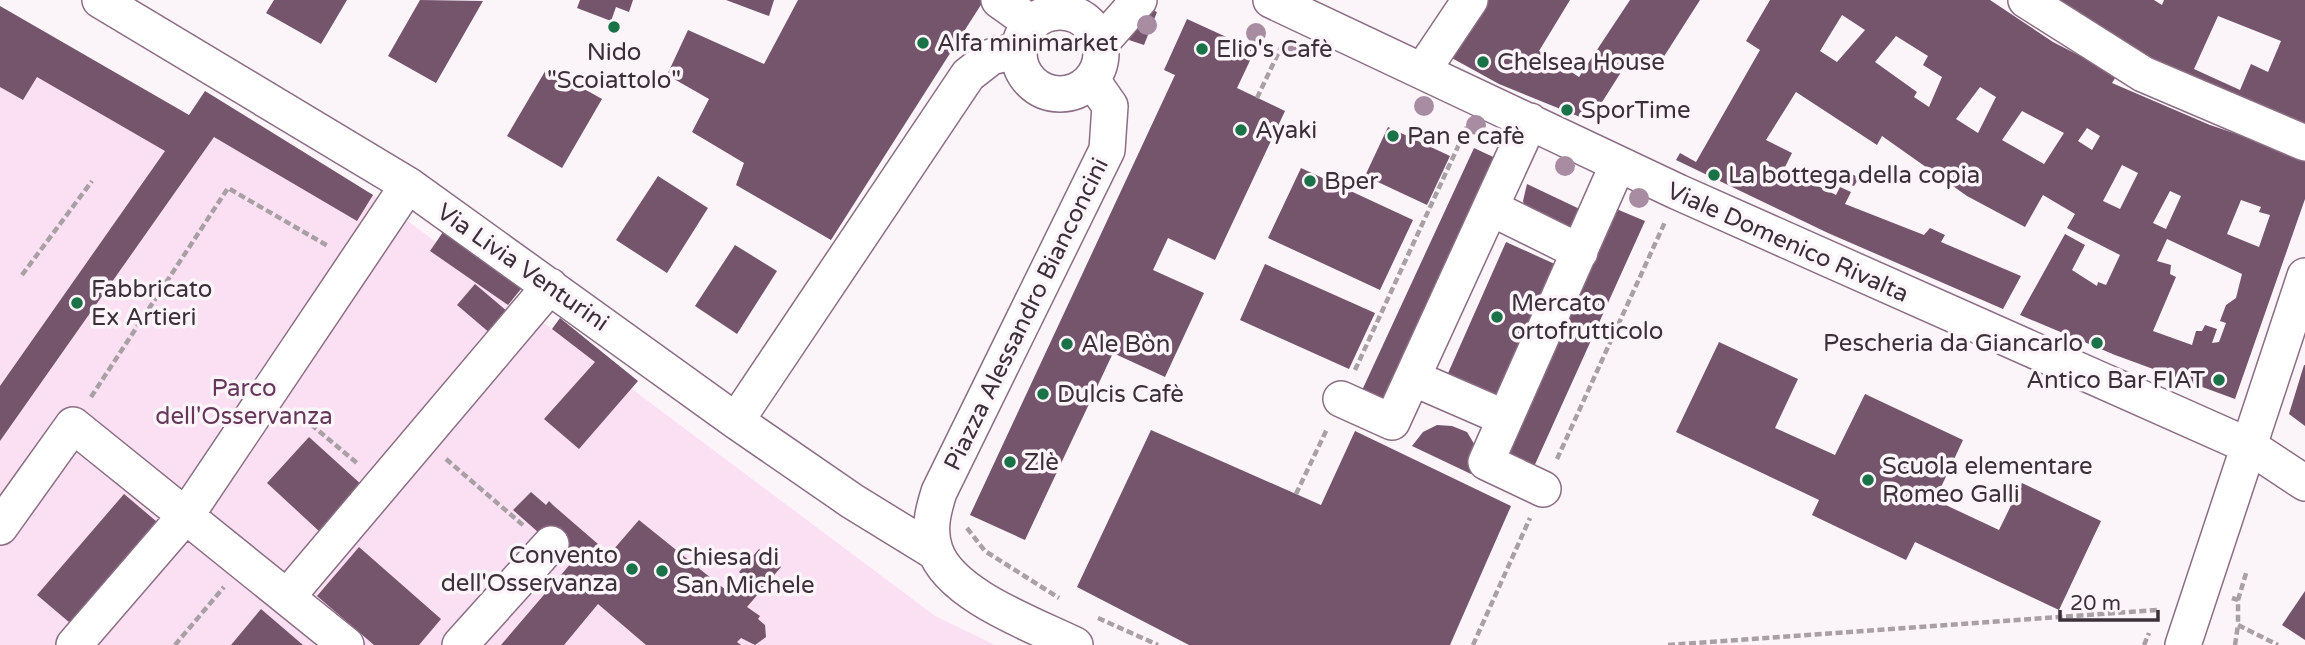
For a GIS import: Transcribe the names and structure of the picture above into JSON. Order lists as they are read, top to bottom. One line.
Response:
{"streets":{"street":["Viale Domenico Rivalta","Via Livia Venturini","Piazza Alessandro Bianconcini"]},"crossings":[["Via Livia Venturini","Piazza Alessandro Bianconcini"]],"parks":["Parco dell'Osservanza"],"places":["Nido \"Scoiattolo\"","Alfa minimarket","Elio's Cafè","Chelsea House","SporTime","Ayaki","Pan e cafè","La bottega della copia","Bper","Fabbricato Ex Artieri","Mercato ortofrutticolo","Pescheria da Giancarlo","Ale Bòn","Antico Bar FIAT","Dulcis Cafè","Zlè","Scuola elementare Romeo Galli","Convento dell'Osservanza","Chiesa di San Michele"],"scale_bar":"20 m"}
